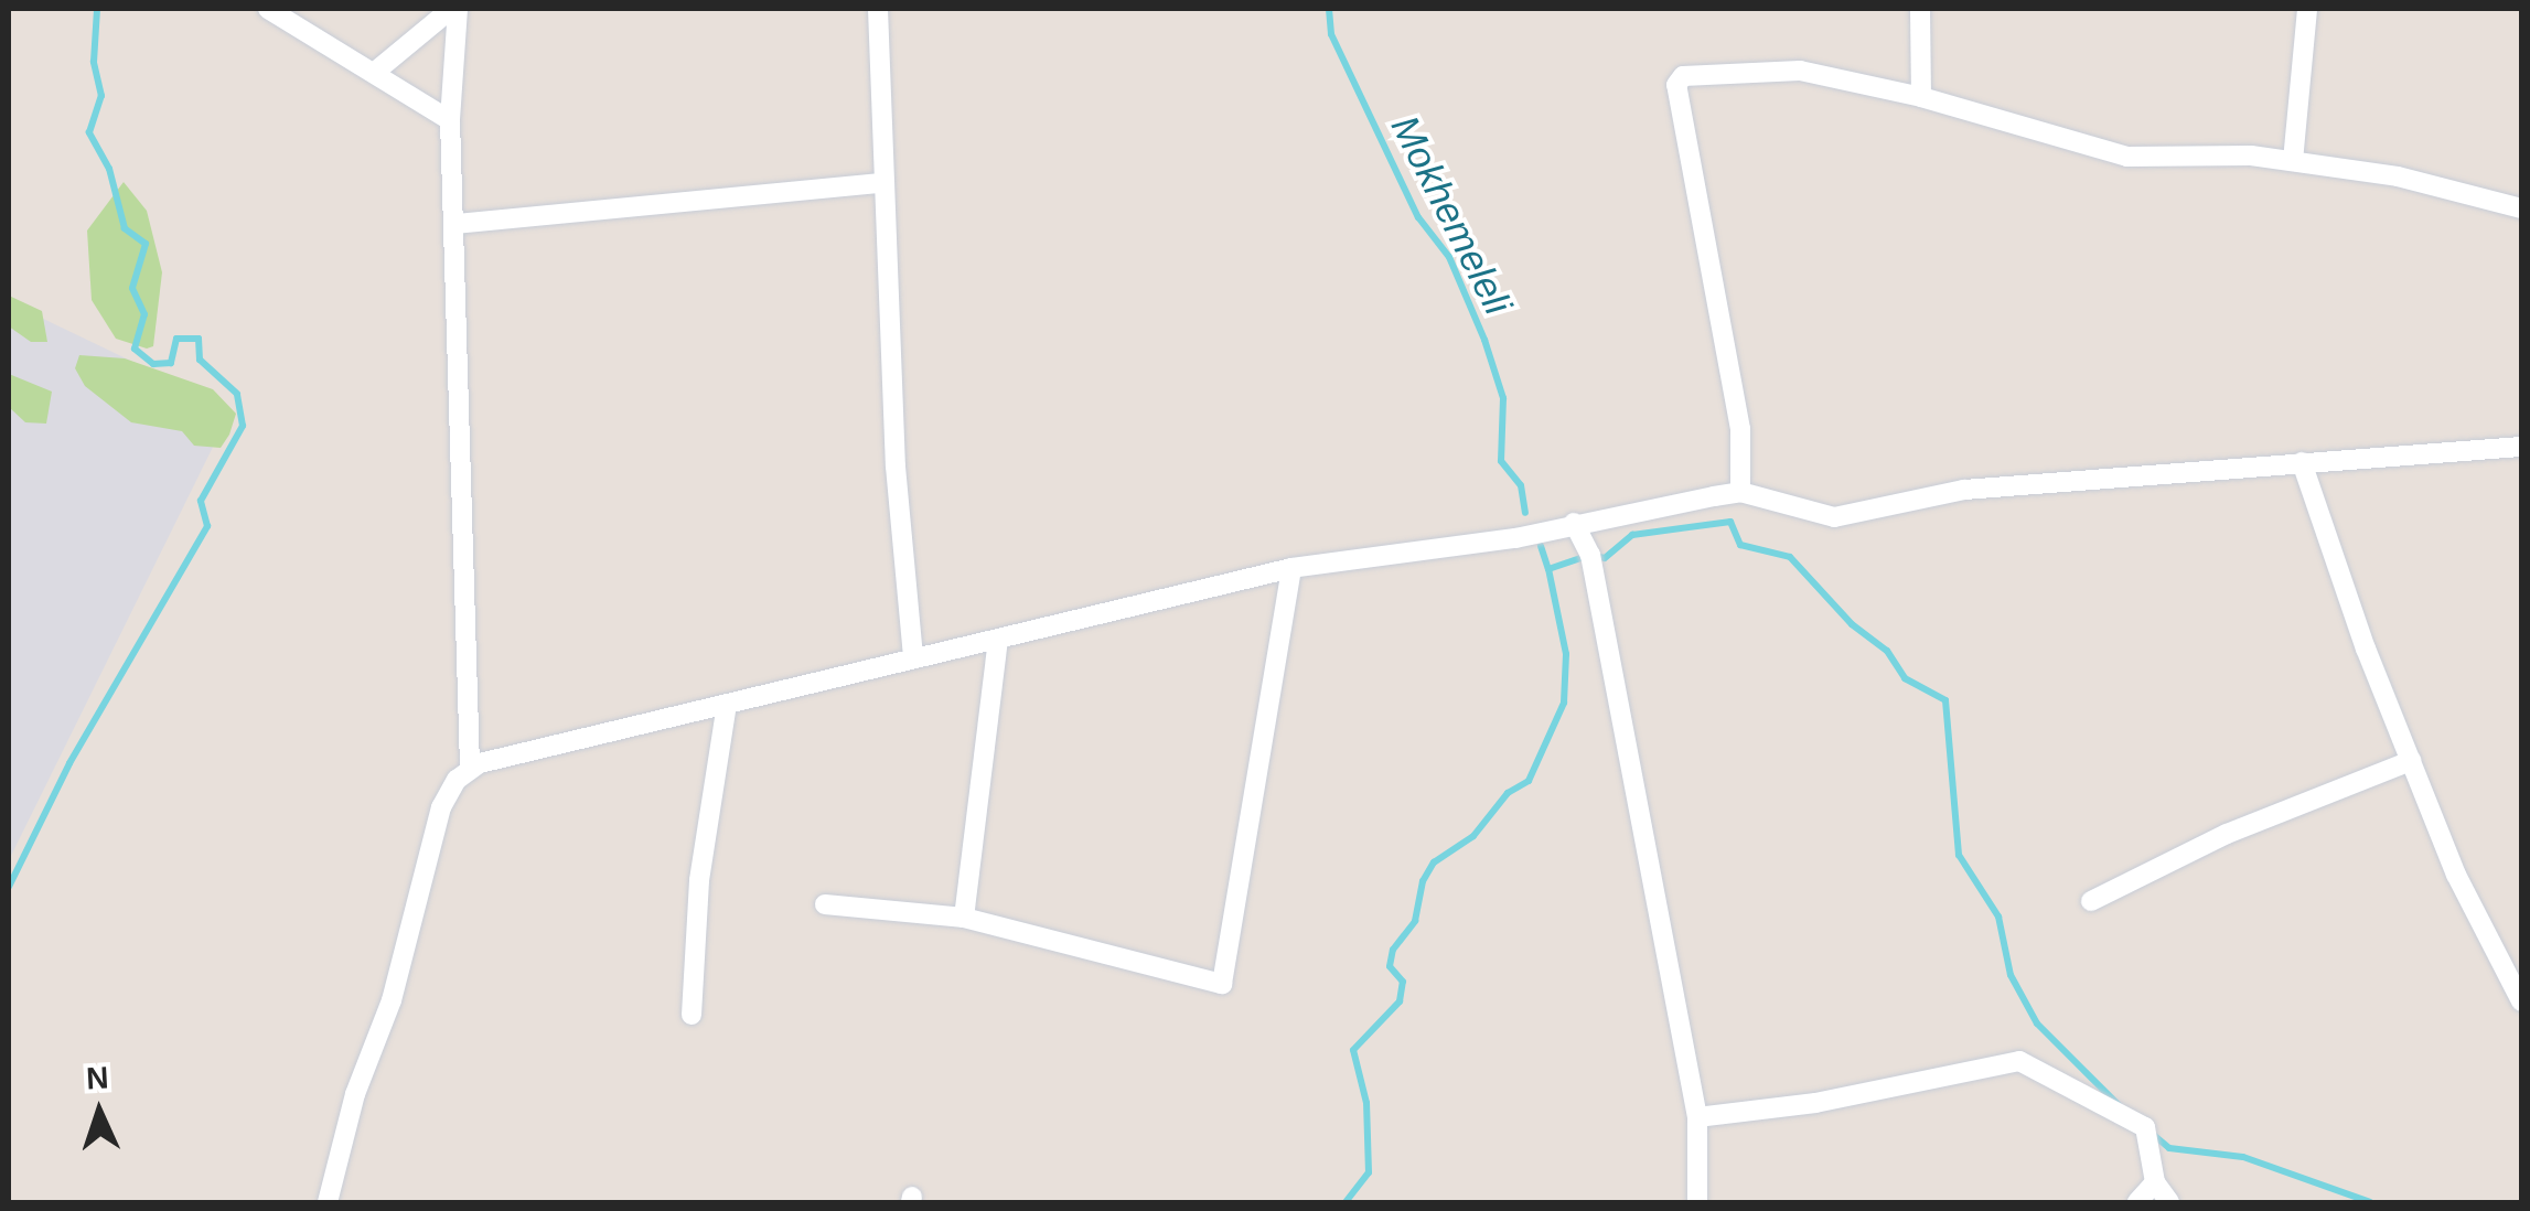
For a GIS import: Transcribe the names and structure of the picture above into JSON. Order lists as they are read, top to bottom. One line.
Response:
{"water":["Mokhemeleli"],"north":"top"}
